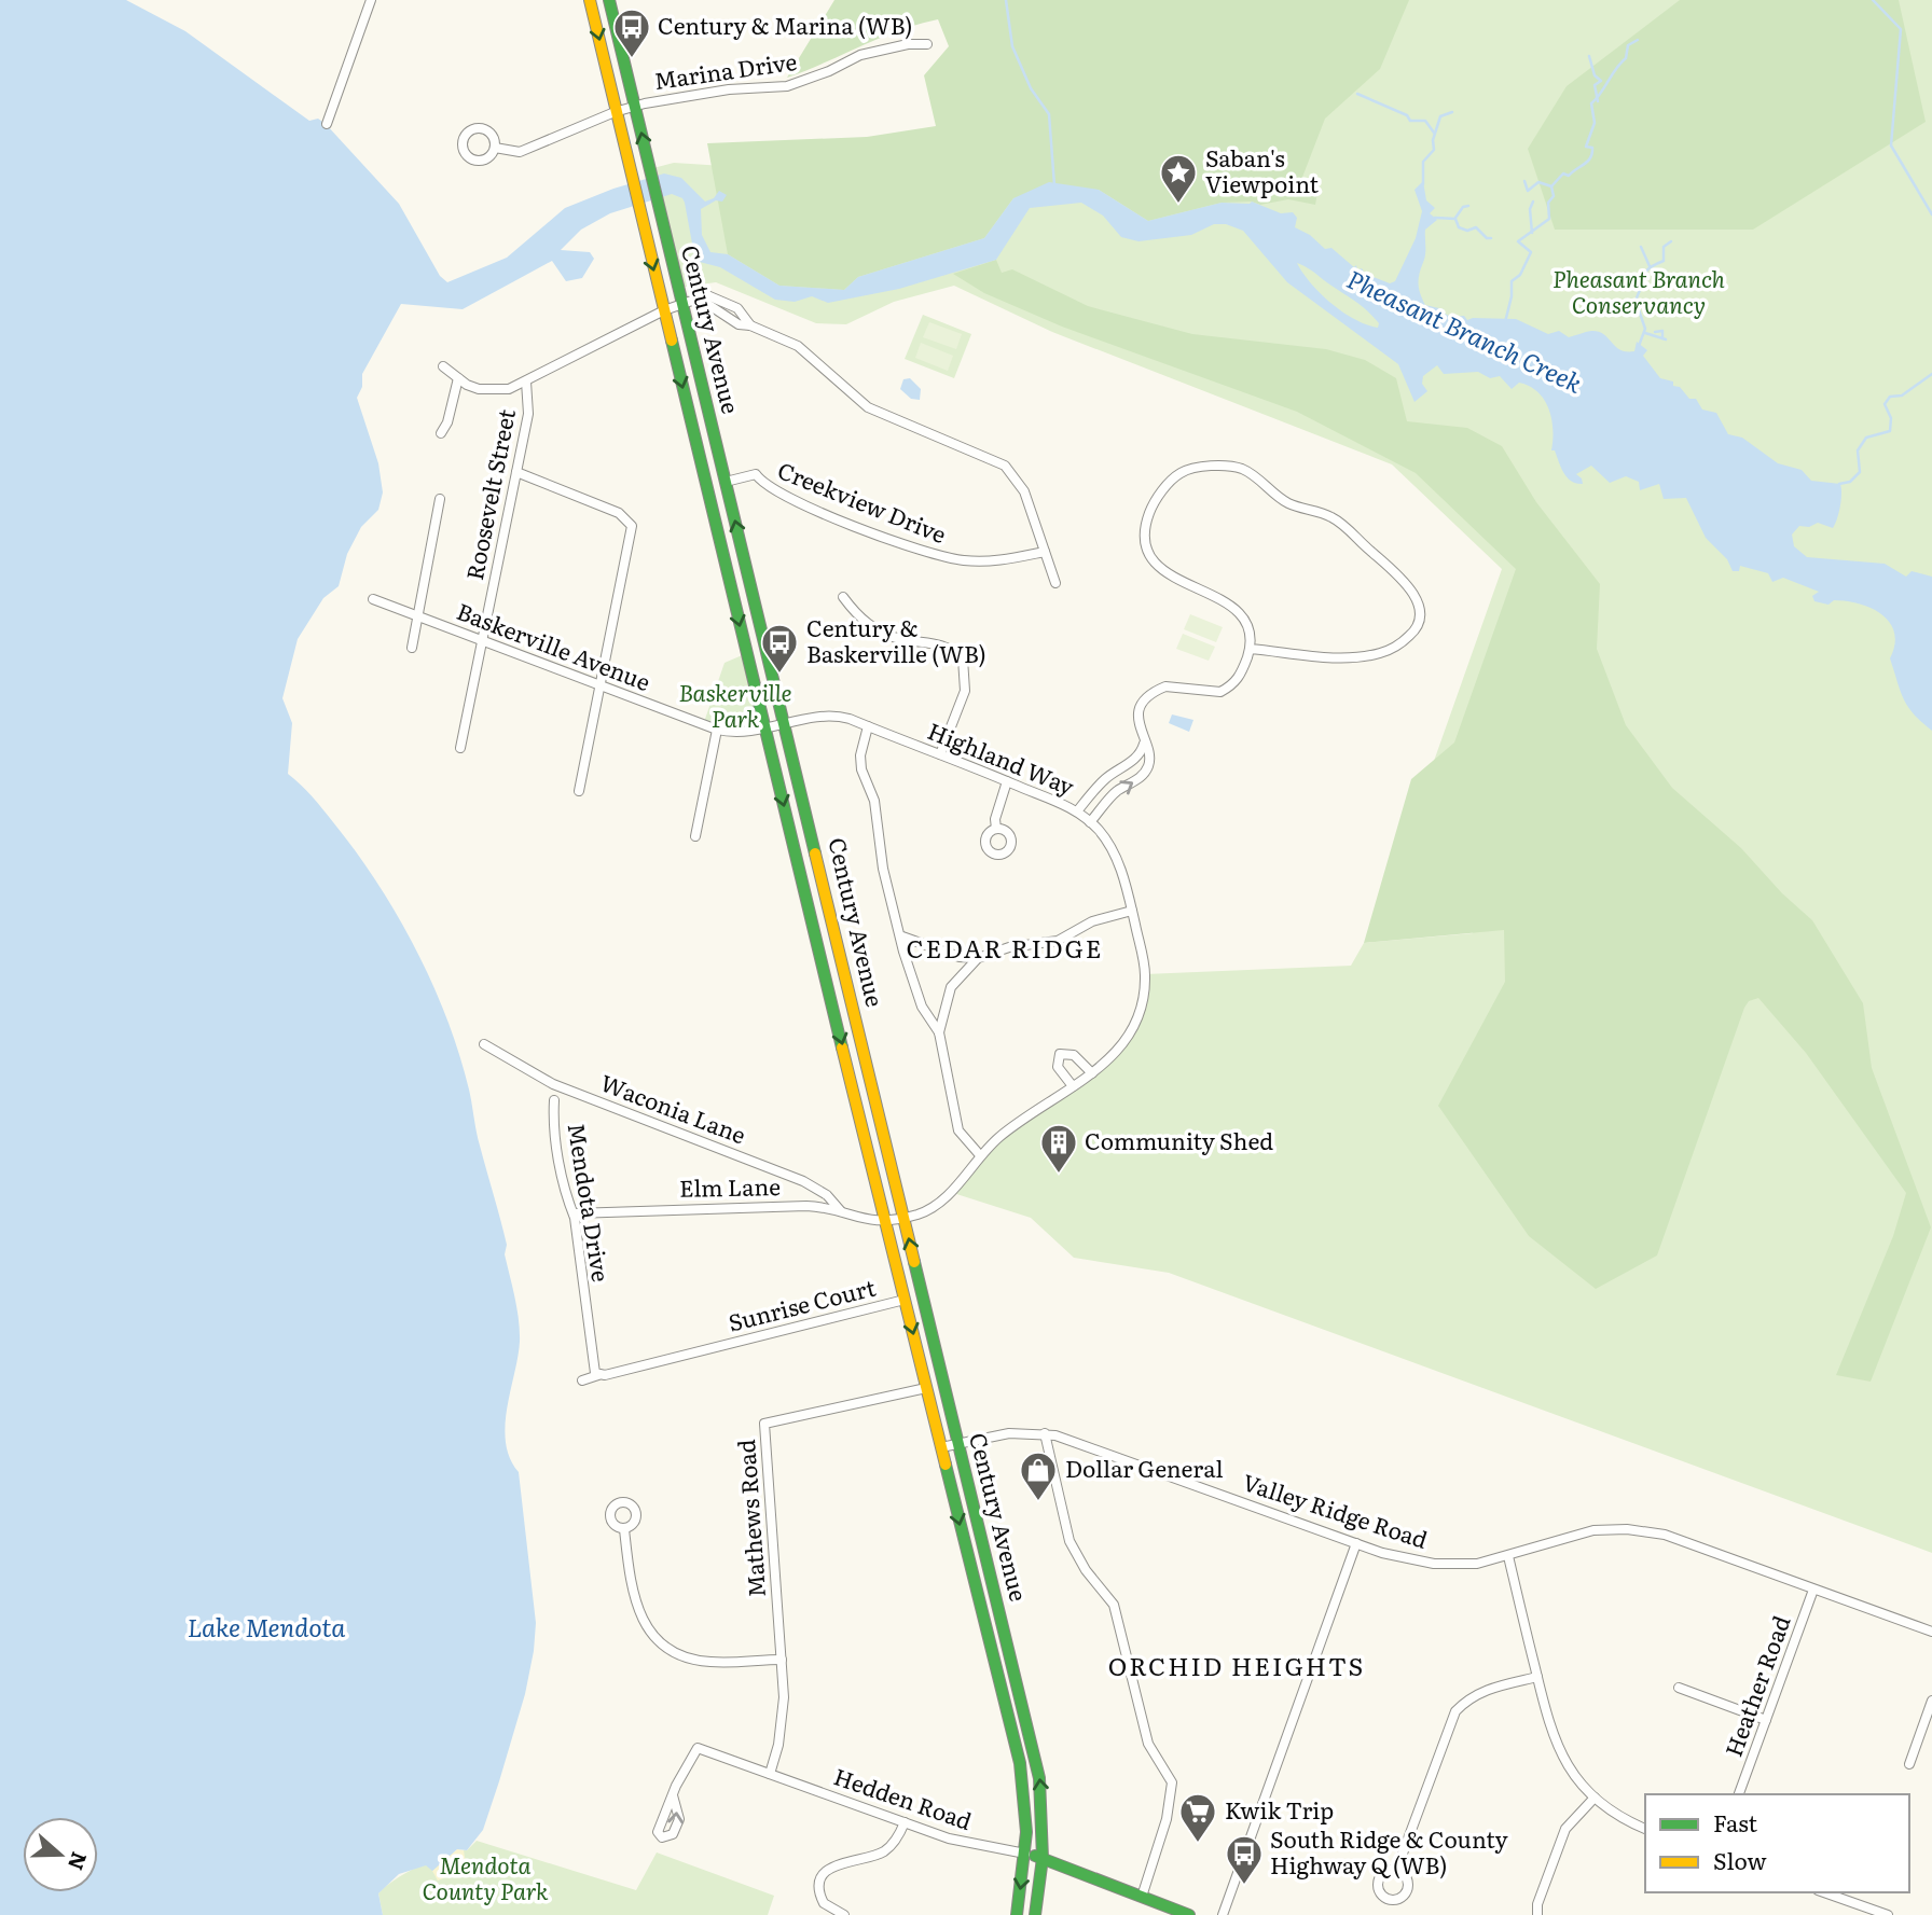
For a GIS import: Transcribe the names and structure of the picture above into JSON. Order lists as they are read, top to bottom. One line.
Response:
{"streets":{"main road":["Century Avenue"],"street":["Marina Drive","Roosevelt Street","Creekview Drive","Baskerville Avenue","Highland Way","Waconia Lane","Elm Lane","Mendota Drive","Sunrise Court","Valley Ridge Road","Mathews Road","Heather Road","Hedden Road"]},"crossings":[["Marina Drive","Century Avenue"],["Century Avenue","Creekview Drive"],["Century Avenue","Baskerville Avenue"],["Century Avenue","Highland Way"],["Century Avenue","Elm Lane"],["Century Avenue","Sunrise Court"],["Century Avenue","Valley Ridge Road"],["Century Avenue","Mathews Road"],["Century Avenue","Hedden Road"],["Roosevelt Street","Baskerville Avenue"],["Baskerville Avenue","Highland Way"],["Highland Way","Elm Lane"],["Waconia Lane","Elm Lane"],["Elm Lane","Mendota Drive"],["Mendota Drive","Sunrise Court"],["Valley Ridge Road","Heather Road"],["Mathews Road","Hedden Road"]],"districts":["CEDAR RIDGE","ORCHID HEIGHTS"],"water":["Pheasant Branch Creek","Lake Mendota"],"parks":["Pheasant Branch Conservancy","Baskerville Park","Mendota County Park"],"places":{"bus stop":["Century & Marina (WB)","Century & Baskerville (WB)","South Ridge & County Highway Q (WB)"],"place":["Saban's Viewpoint"],"building":["Community Shed"],"shop":["Dollar General"],"supermarket":["Kwik Trip"]},"legend":["Fast","Slow"],"north":"right"}
